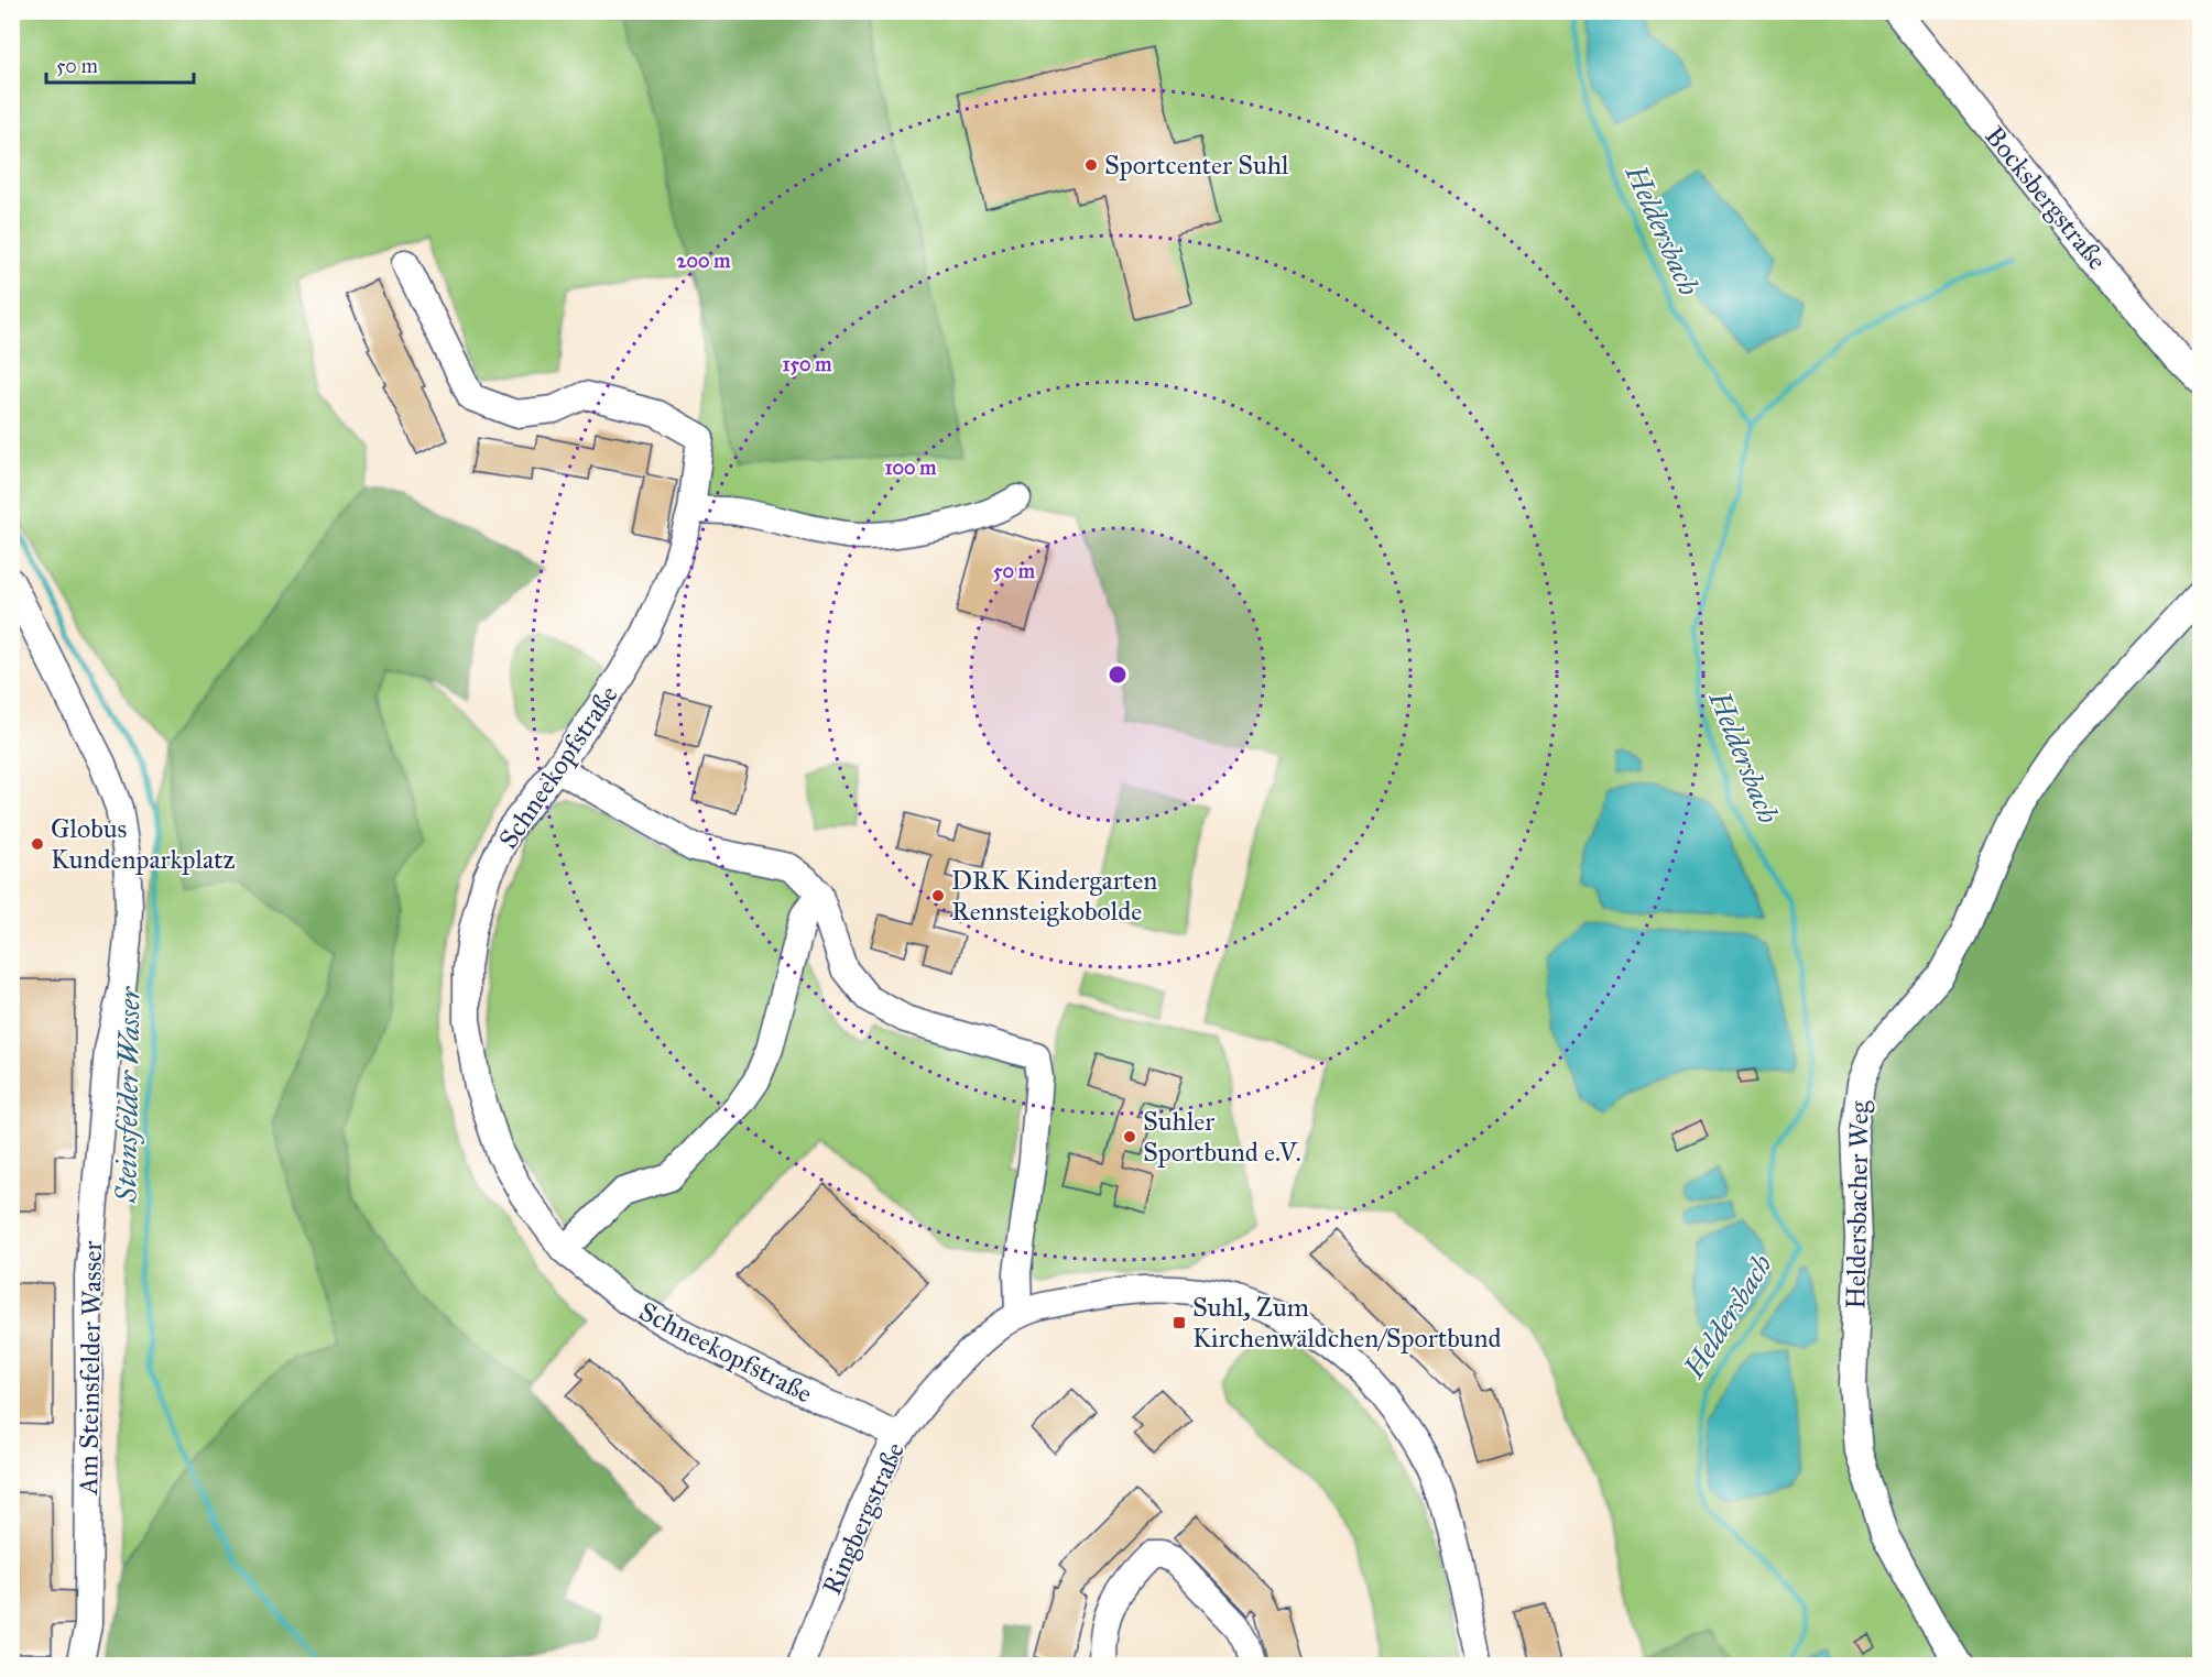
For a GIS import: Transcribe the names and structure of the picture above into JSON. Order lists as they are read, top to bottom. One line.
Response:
{"streets":{"street":["Bocksbergstraße","Schneekopfstraße","Heldersbacher Weg","Am Steinsfelder Wasser","Ringbergstraße"]},"crossings":[["Schneekopfstraße","Ringbergstraße"]],"water":["Heldersbach","Steinsfelder Wasser"],"places":{"other":["Sportcenter Suhl","Globus Kundenparkplatz","DRK Kindergarten Rennsteigkobolde","Suhler Sportbund e.V."],"transit":["Suhl, Zum Kirchenwäldchen/Sportbund"]},"scale_bar":"50 m","rings":["200 m","150 m","100 m","50 m"]}
